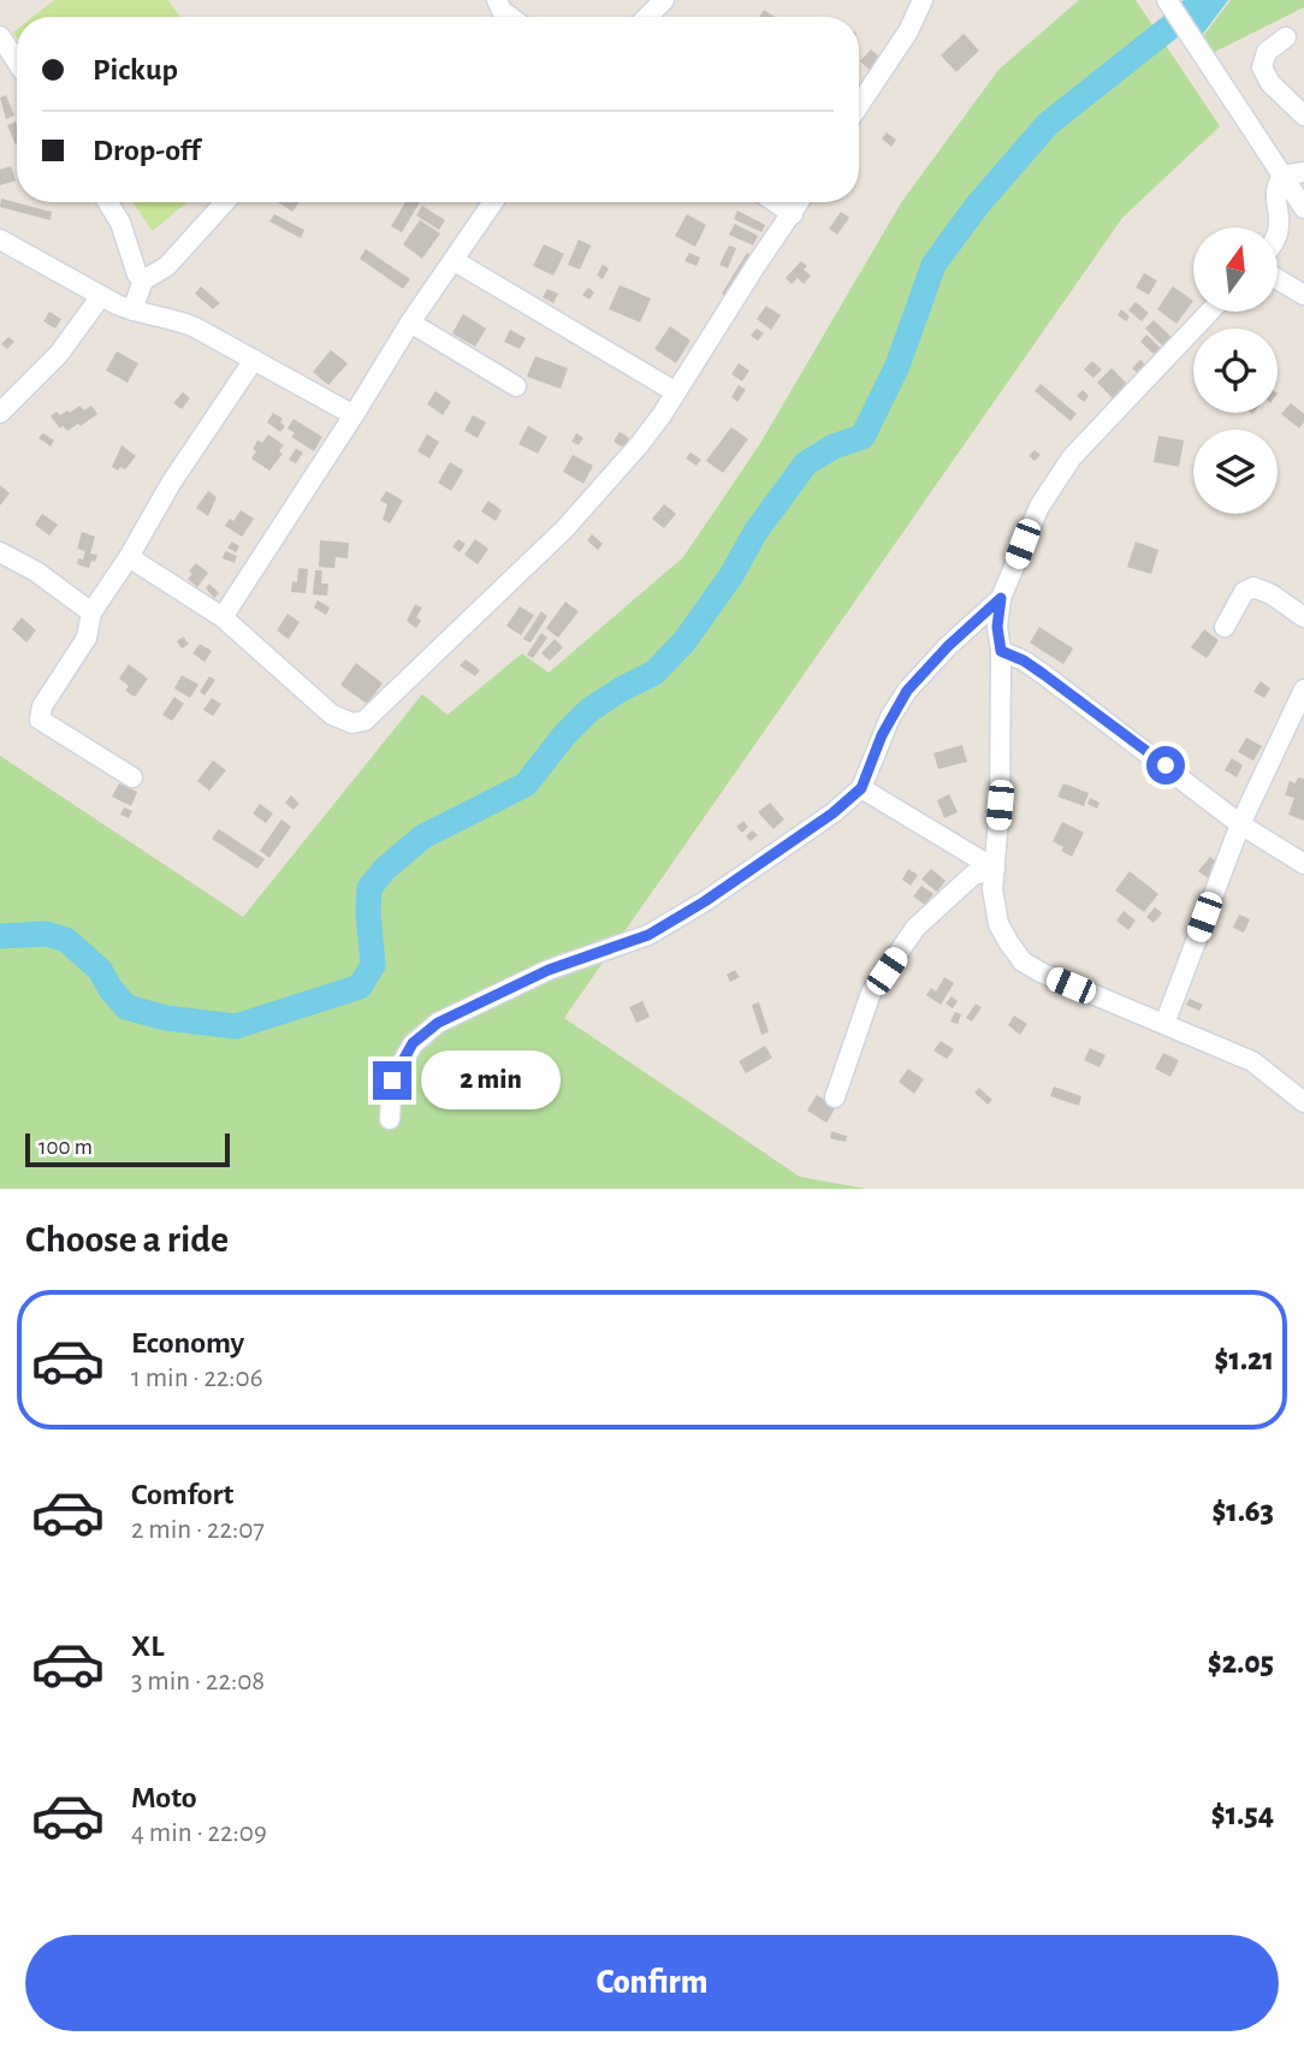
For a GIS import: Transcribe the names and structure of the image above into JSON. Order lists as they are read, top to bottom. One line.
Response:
{"scale_bar":"100 m","north":"top","page":{"banner":["Pickup","Drop-off"],"bubble":"2 min","scale":"100 m","heading":"Choose a ride","list":[{"name":"Economy","note":"1 min · 22:06","value":"$1.21"},{"name":"Comfort","note":"2 min · 22:07","value":"$1.63"},{"name":"XL","note":"3 min · 22:08","value":"$2.05"},{"name":"Moto","note":"4 min · 22:09","value":"$1.54"}],"buttons":"Confirm"}}
